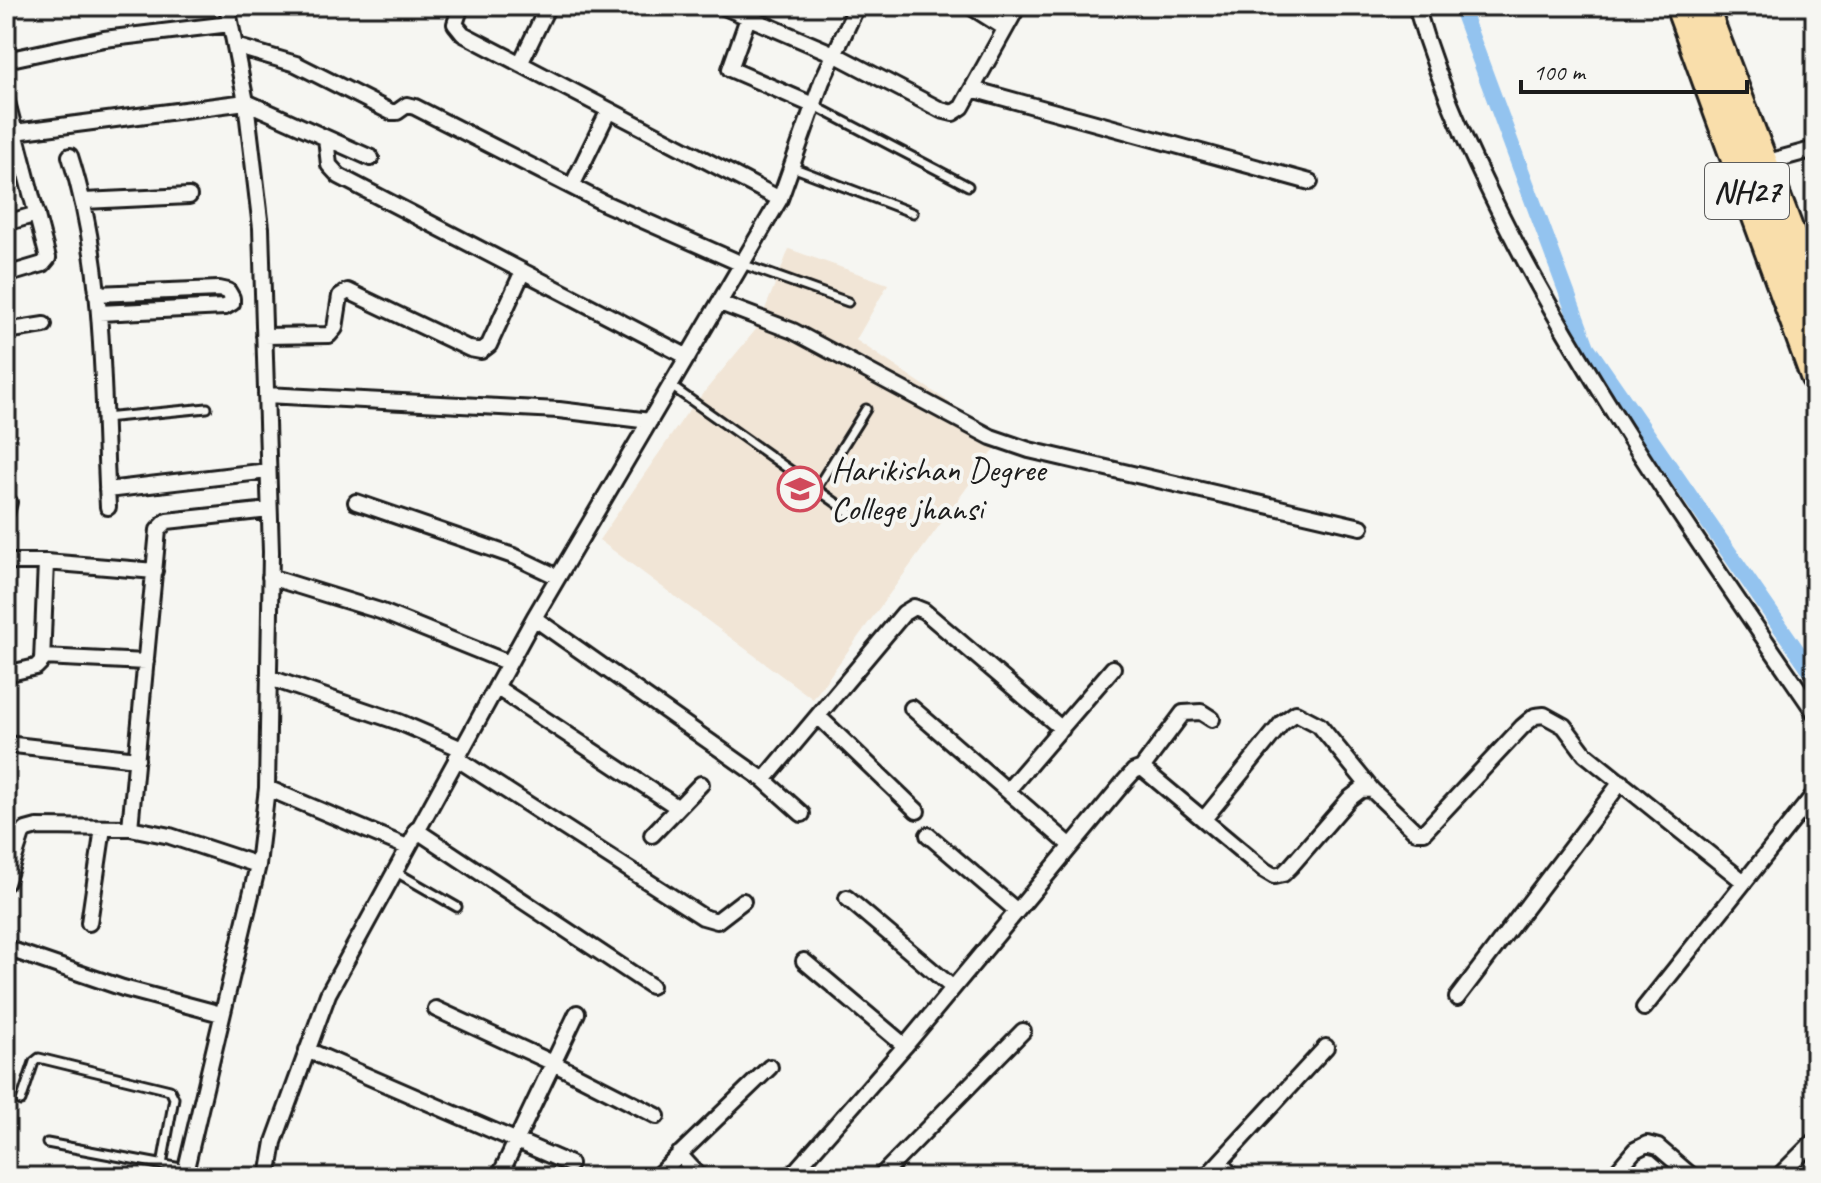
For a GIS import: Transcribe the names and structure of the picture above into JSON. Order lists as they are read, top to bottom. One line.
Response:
{"streets":{"highway":["NH27"]},"places":{"school or university":["Harikishan Degree College jhansi"]},"scale_bar":"100 m"}
